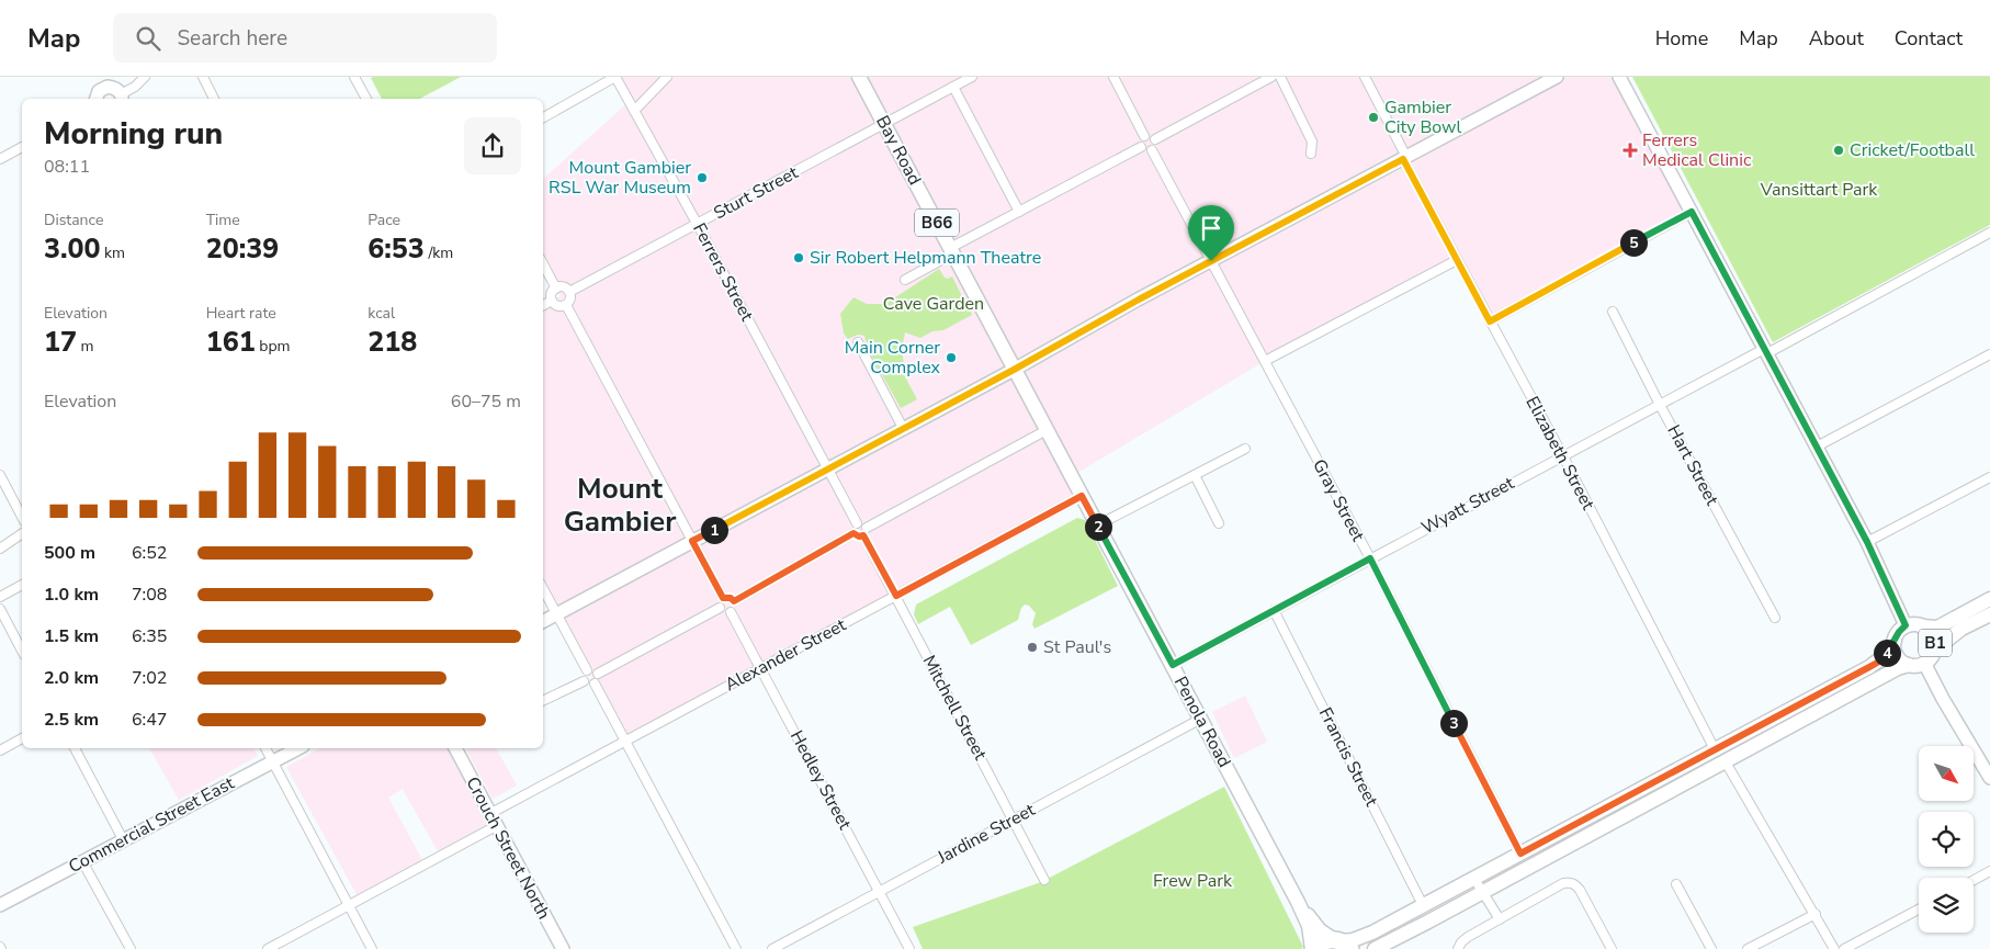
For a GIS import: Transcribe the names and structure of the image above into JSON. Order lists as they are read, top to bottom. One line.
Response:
{"streets":{"main road":["Bay Road","B66","B1","Penola Road"],"street":["Sturt Street","Ferrers Street","Elizabeth Street","Hart Street","Gray Street","Wyatt Street","Alexander Street","Mitchell Street","Francis Street","Hedley Street","Commercial Street East","Jardine Street","Crouch Street North"]},"crossings":[["Bay Road","Sturt Street"],["Bay Road","Penola Road"],["Sturt Street","Ferrers Street"],["Elizabeth Street","Wyatt Street"],["Elizabeth Street","B1"],["Hart Street","Wyatt Street"],["Gray Street","Wyatt Street"],["Gray Street","B1"],["Wyatt Street","Penola Road"],["Wyatt Street","Francis Street"],["B1","Penola Road"],["B1","Francis Street"],["Alexander Street","Mitchell Street"],["Alexander Street","Penola Road"],["Alexander Street","Hedley Street"],["Alexander Street","Crouch Street North"],["Mitchell Street","Jardine Street"],["Penola Road","Jardine Street"],["Hedley Street","Jardine Street"]],"districts":["Mount Gambier"],"parks":["Vansittart Park","Cave Garden","Frew Park"],"places":{"other":["Gambier City Bowl","Cricket/Football","Mount Gambier RSL War Museum","Sir Robert Helpmann Theatre","Main Corner Complex","St Paul's"],"health":["Ferrers Medical Clinic"]},"north":"bottom right","page":{"header":"Map","search":"Search here","nav":["Home","Map","About","Contact"],"heading":["Morning run","08:11"],"stats":[["Distance","3.00 km"],["Time","20:39"],["Pace","6:53 /km"],["Elevation","17 m"],["Heart rate","161 bpm"],["kcal","218"]],"pins":["5","2","1","4","3"],"chart":["Elevation","60–75 m"],"list":[{"name":"500 m","note":"6:52"},{"name":"1.0 km","note":"7:08"},{"name":"1.5 km","note":"6:35"},{"name":"2.0 km","note":"7:02"},{"name":"2.5 km","note":"6:47"}]}}
